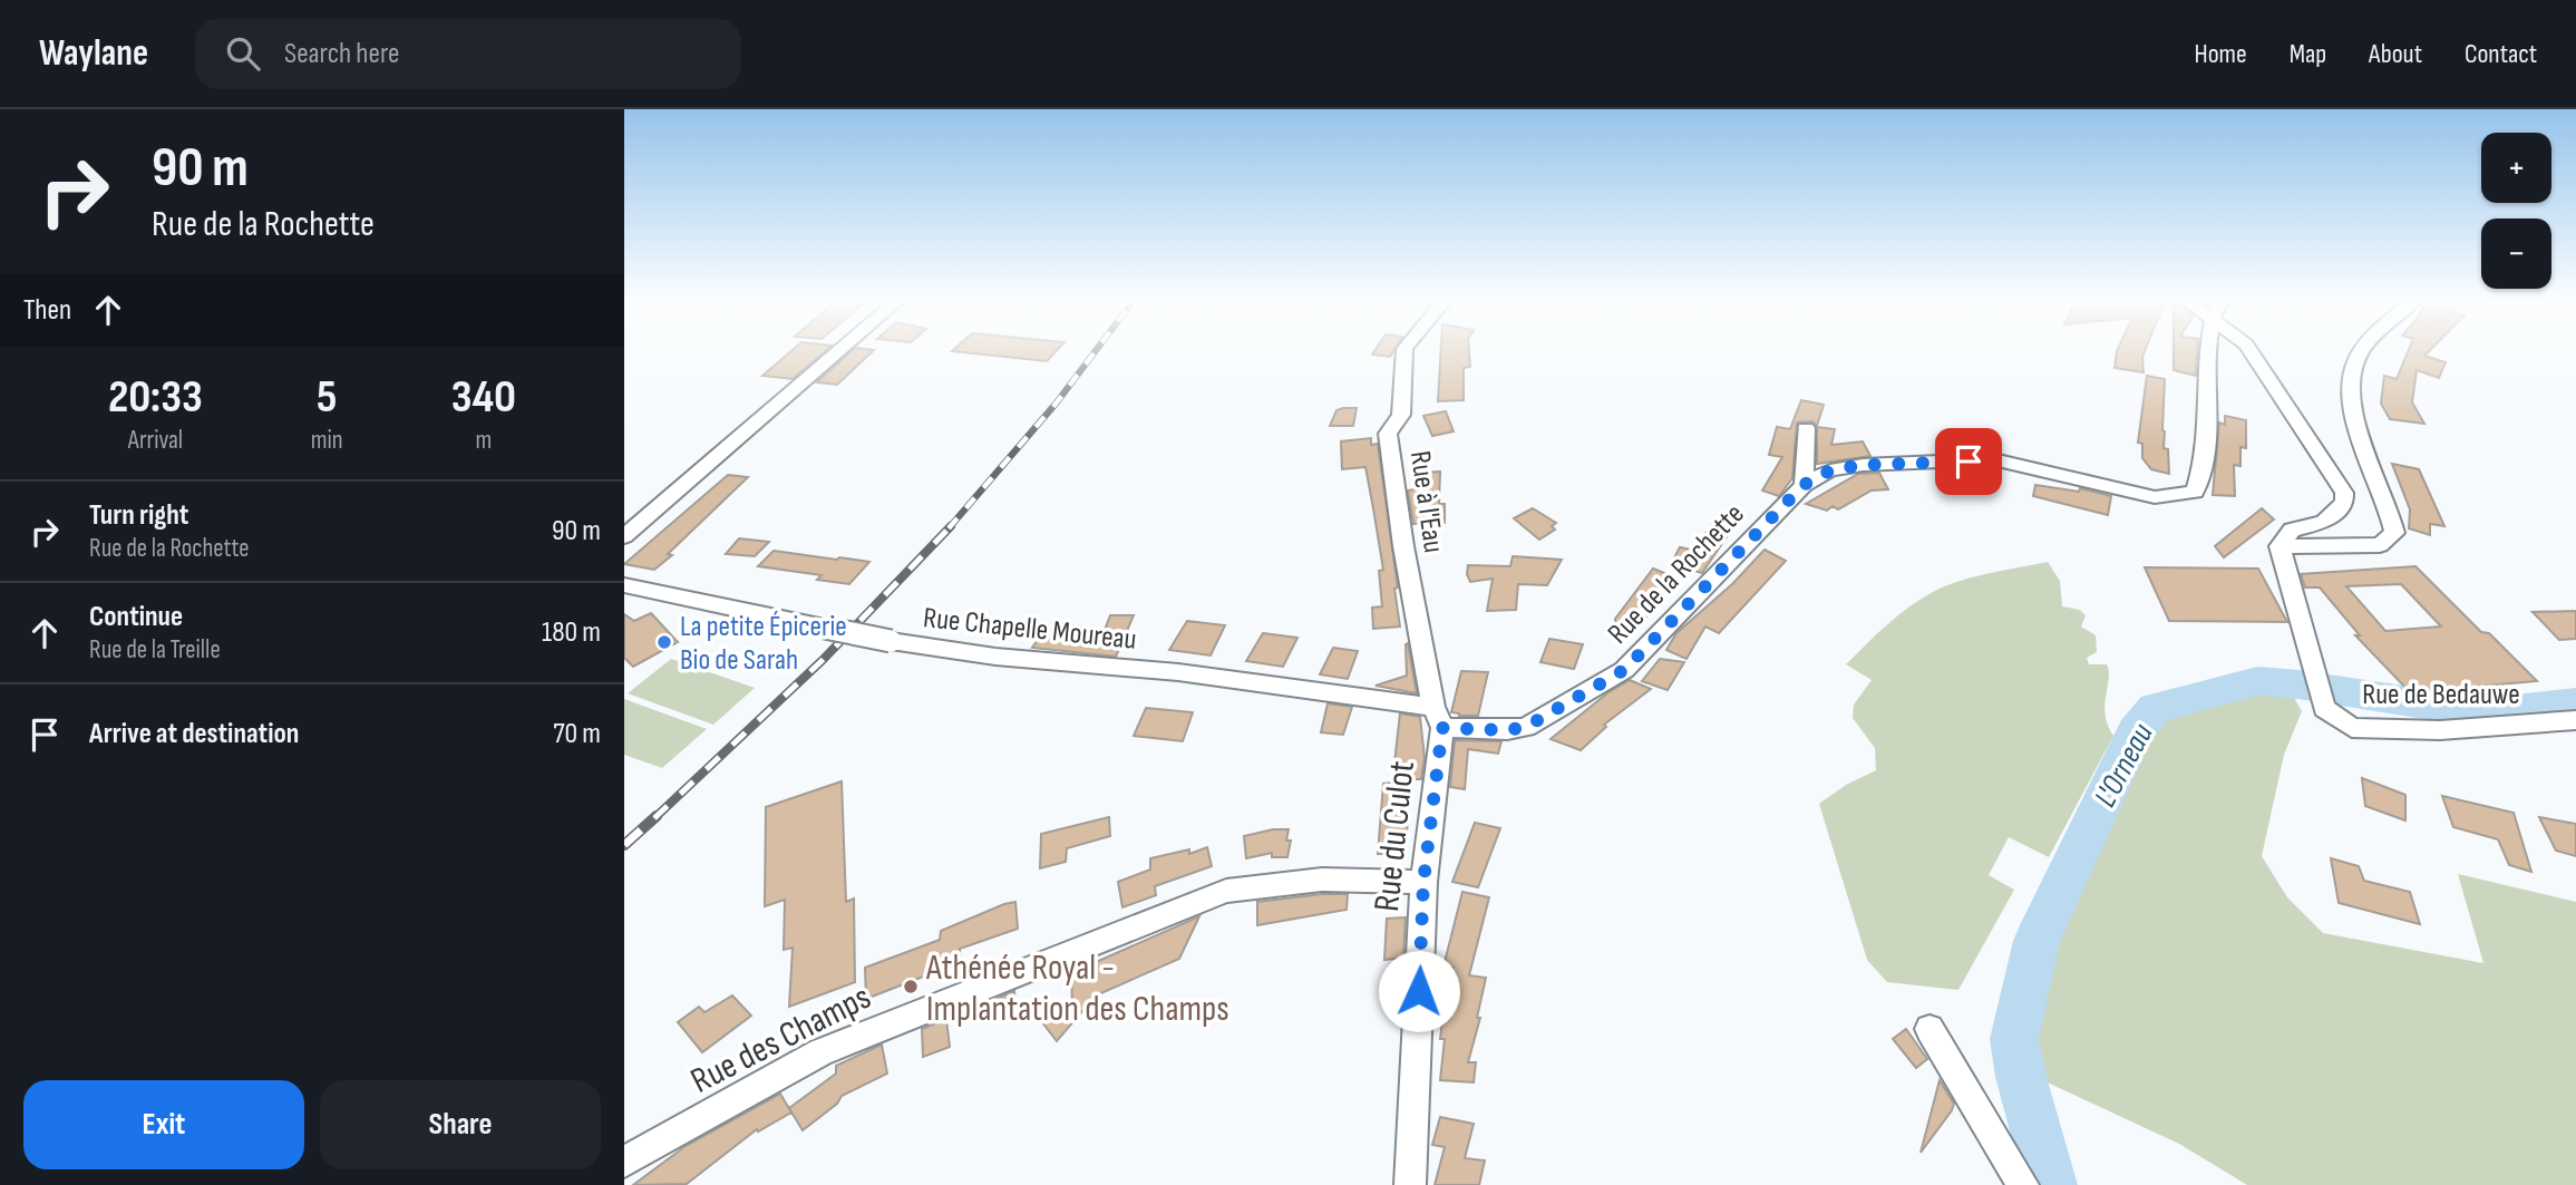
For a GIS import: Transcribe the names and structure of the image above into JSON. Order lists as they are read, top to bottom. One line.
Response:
{"streets":{"street":["Rue à l'Eau","Rue de la Rochette","Rue Chapelle Moureau","Rue de Bedauwe","Rue du Culot","Rue des Champs"]},"crossings":[["Rue à l'Eau","Rue de la Rochette"],["Rue à l'Eau","Rue Chapelle Moureau"],["Rue à l'Eau","Rue du Culot"],["Rue de la Rochette","Rue Chapelle Moureau"],["Rue de la Rochette","Rue du Culot"],["Rue Chapelle Moureau","Rue du Culot"],["Rue du Culot","Rue des Champs"]],"water":["L'Orneau"],"places":["La petite Épicerie Bio de Sarah","Athénée Royal - Implantation des Champs"],"page":{"header":"Waylane","search":"Search here","nav":["Home","Map","About","Contact"],"turn":["90 m","Rue de la Rochette"],"map_buttons":["+","−"],"then":"Then","eta":["20:33","Arrival","5","min","340","m"],"list":[{"name":"Turn right","note":"Rue de la Rochette","value":"90 m"},{"name":"Continue","note":"Rue de la Treille","value":"180 m"},{"name":"Arrive at destination","value":"70 m"}],"buttons":["Exit","Share"]}}
